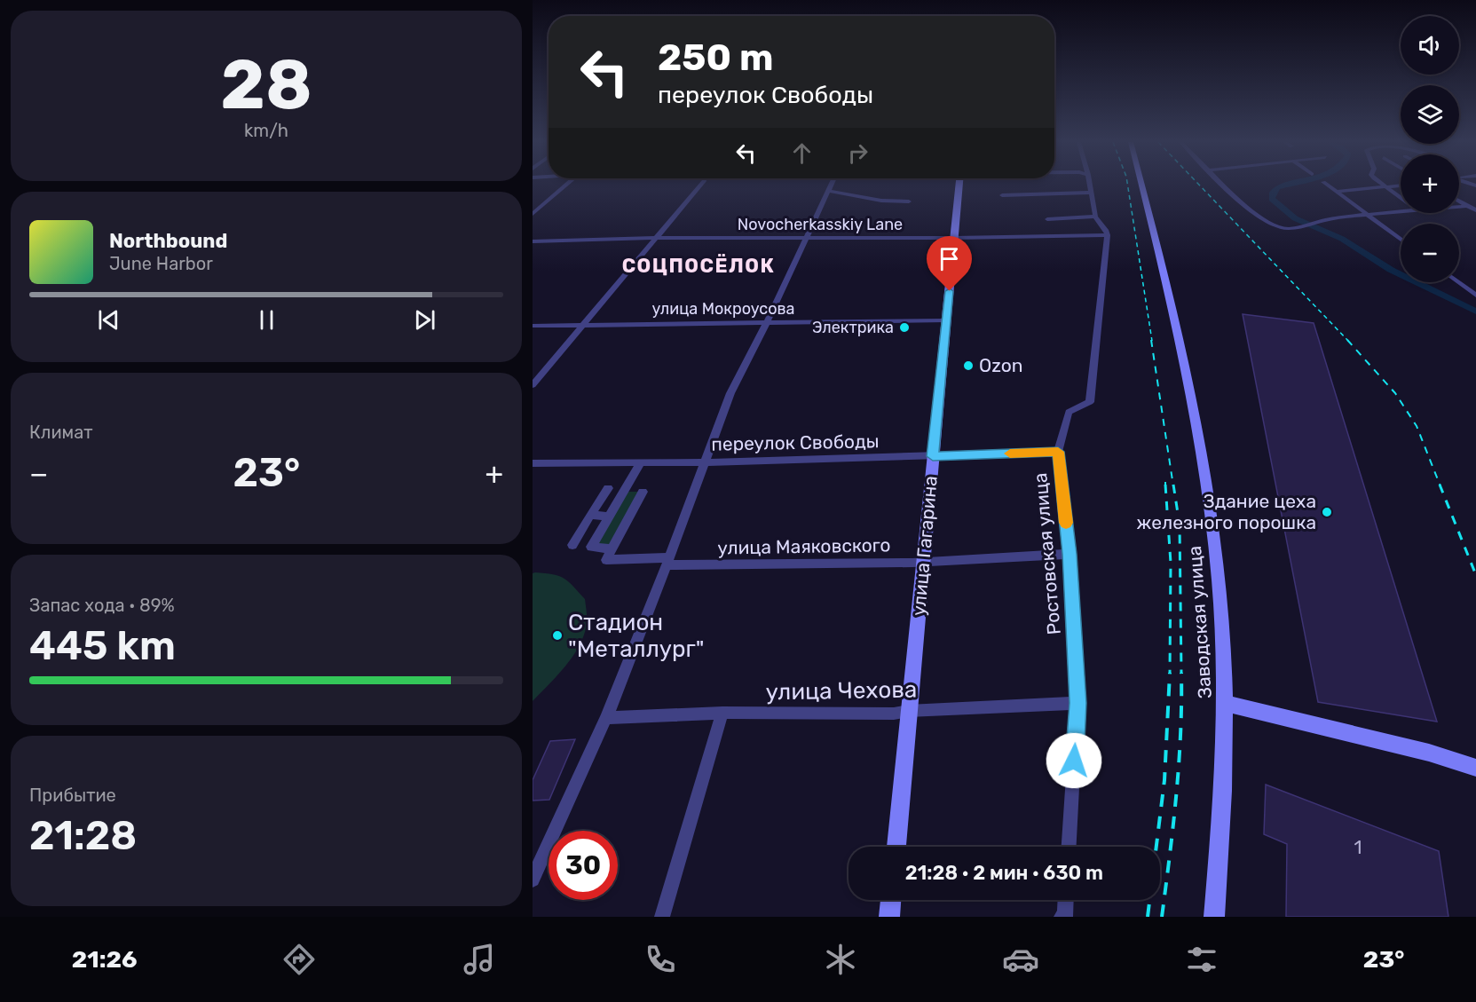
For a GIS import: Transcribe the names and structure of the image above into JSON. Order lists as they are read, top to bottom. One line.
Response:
{"streets":{"main road":["улица Гагарина","Заводская улица"],"street":["Novocherkasskiy Lane","улица Мокроусова","переулок Свободы","улица Маяковского","Ростовская улица","улица Чехова"]},"crossings":[["Novocherkasskiy Lane","улица Гагарина"],["Novocherkasskiy Lane","Ростовская улица"],["улица Мокроусова","улица Гагарина"],["переулок Свободы","улица Гагарина"],["переулок Свободы","Ростовская улица"],["улица Гагарина","улица Маяковского"],["улица Гагарина","улица Чехова"],["улица Маяковского","Ростовская улица"],["Ростовская улица","улица Чехова"]],"districts":["СОЦПОСЁЛОК"],"places":["Электрика","Ozon","Здание цеха железного порошка","Стадион \"Металлург\""],"house_numbers":["1"],"page":{"tile":[["28","km/h"],"Климат",["Запас хода · 89%","445 km"],["Прибытие","21:28"]],"map_buttons":["+","−"],"turn":["250 m","переулок Свободы"],"song":["Northbound","June Harbor"],"heat":["−","23°","+"],"limit":"30","trip":"21:28 · 2 мин · 630 m","tabs":["21:26","23°"]}}
